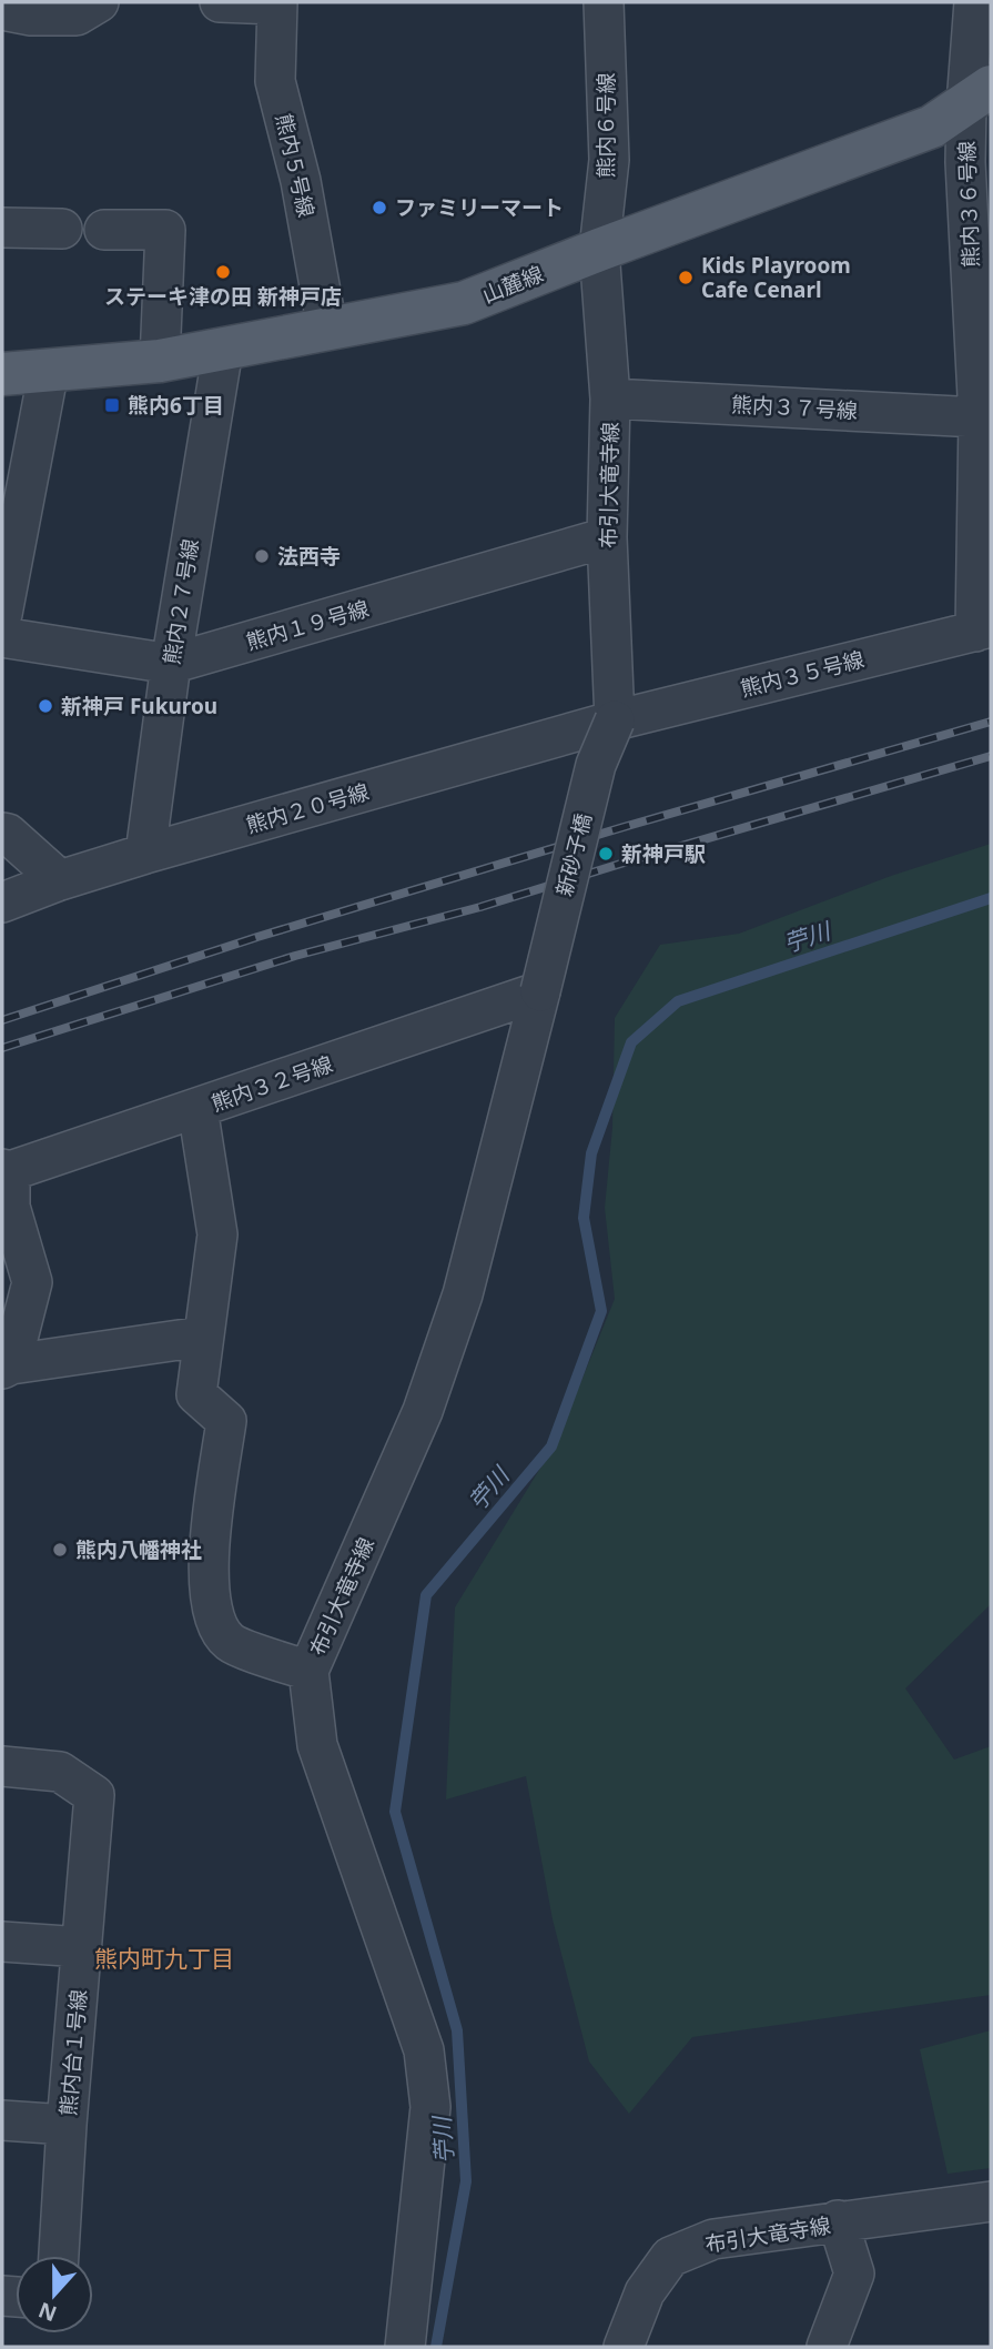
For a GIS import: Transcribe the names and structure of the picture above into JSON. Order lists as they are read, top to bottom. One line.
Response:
{"streets":{"main road":["山麓線"],"street":["熊内６号線","熊内５号線","熊内３６号線","熊内３７号線","布引大竜寺線","熊内２７号線","熊内１９号線","熊内３５号線","熊内２０号線","新砂子橋","熊内３２号線","熊内台１号線"]},"crossings":[["熊内６号線","山麓線"],["熊内６号線","布引大竜寺線"],["熊内５号線","山麓線"],["熊内３６号線","山麓線"],["熊内３６号線","熊内３７号線"],["熊内３６号線","熊内３５号線"],["山麓線","布引大竜寺線"],["山麓線","熊内２７号線"],["熊内３７号線","布引大竜寺線"],["布引大竜寺線","熊内１９号線"],["布引大竜寺線","熊内３５号線"],["布引大竜寺線","熊内２０号線"],["布引大竜寺線","新砂子橋"],["布引大竜寺線","熊内３２号線"],["熊内２７号線","熊内１９号線"],["熊内２７号線","熊内２０号線"],["熊内３５号線","熊内２０号線"],["熊内３５号線","新砂子橋"],["熊内２０号線","新砂子橋"],["新砂子橋","熊内３２号線"]],"districts":["熊内町九丁目"],"water":["苧川"],"places":{"other":["ファミリーマート","ステーキ津の田 新神戸店","Kids Playroom Cafe Cenarl","法西寺","新神戸 Fukurou","新神戸駅","熊内八幡神社"],"transit":["熊内6丁目"]},"north":"bottom"}
